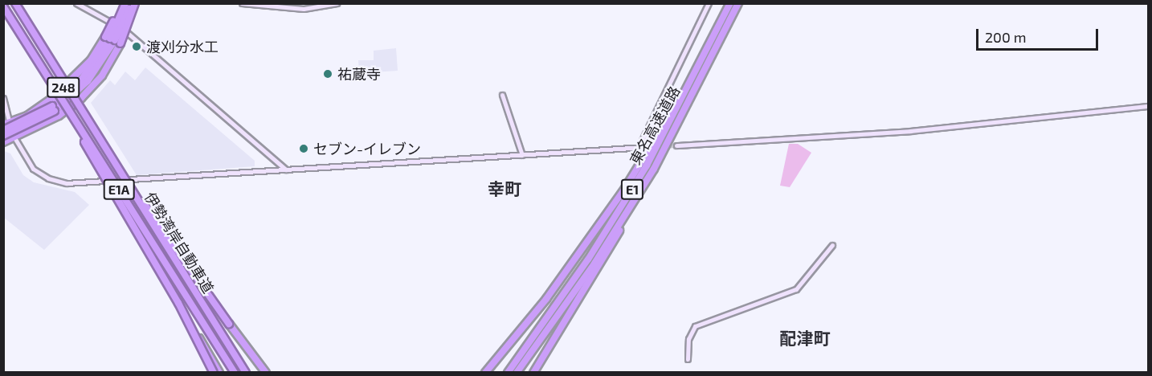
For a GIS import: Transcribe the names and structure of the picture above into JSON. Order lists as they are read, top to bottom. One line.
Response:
{"streets":{"highway":["248","東名高速道路","E1A","E1","伊勢湾岸自動車道"]},"districts":["幸町","配津町"],"places":["渡刈分水工","祐蔵寺","セブン-イレブン"],"scale_bar":"200 m"}
